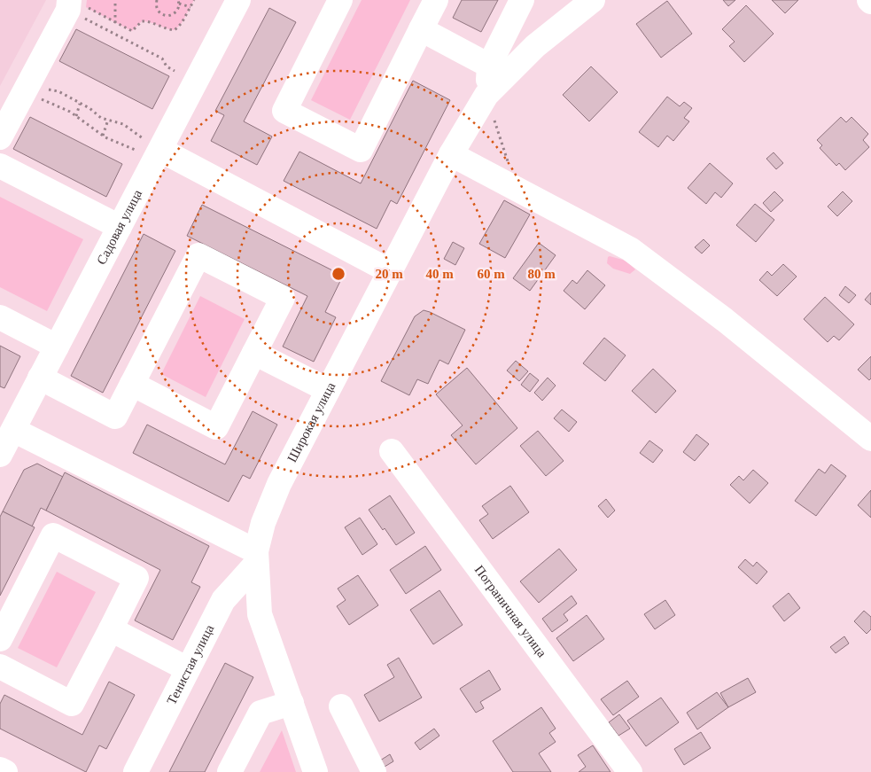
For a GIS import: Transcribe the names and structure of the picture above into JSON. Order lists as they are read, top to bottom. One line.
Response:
{"streets":{"street":["Садовая улица","Широкая улица","Пограничная улица","Тенистая улица"]},"crossings":[["Широкая улица","Тенистая улица"]],"rings":["20 m","40 m","60 m","80 m"]}
